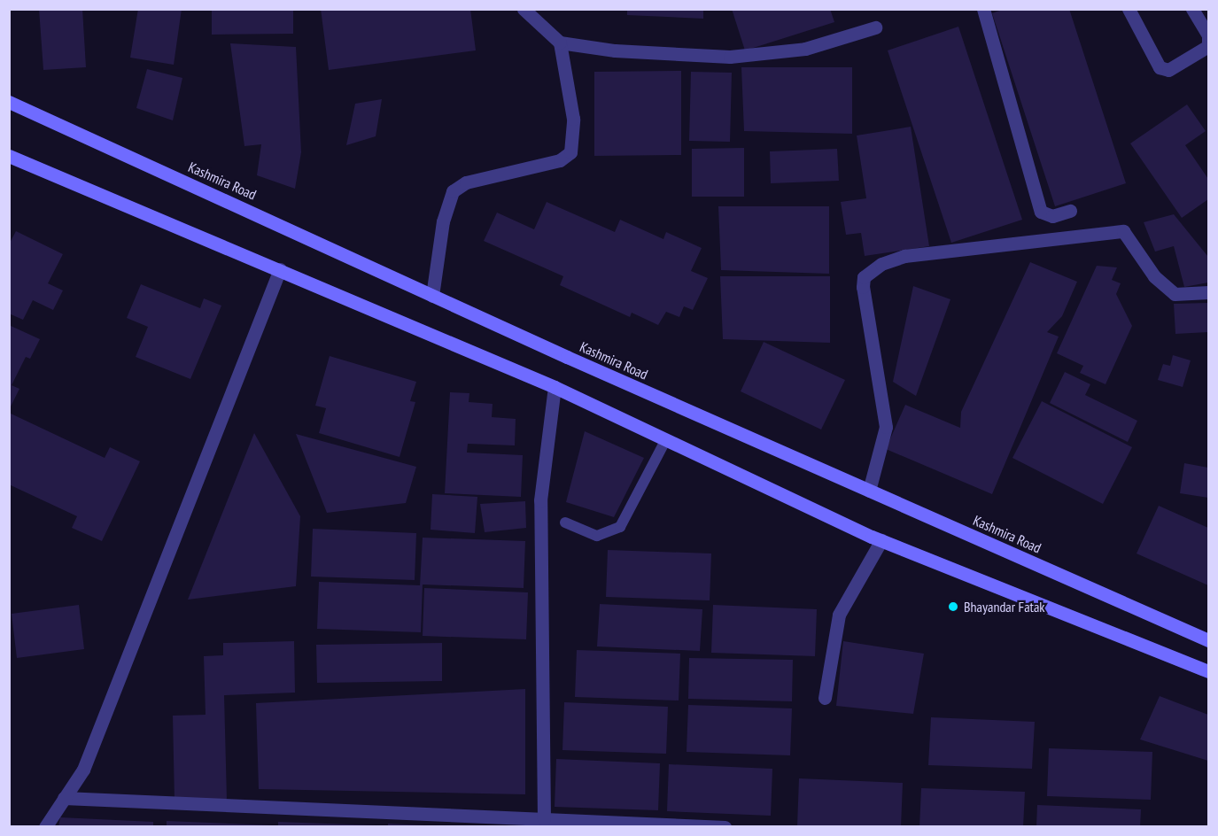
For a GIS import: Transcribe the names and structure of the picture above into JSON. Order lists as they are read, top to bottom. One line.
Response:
{"streets":{"main road":["Kashmira Road"]},"places":["Bhayandar Fatak"]}
